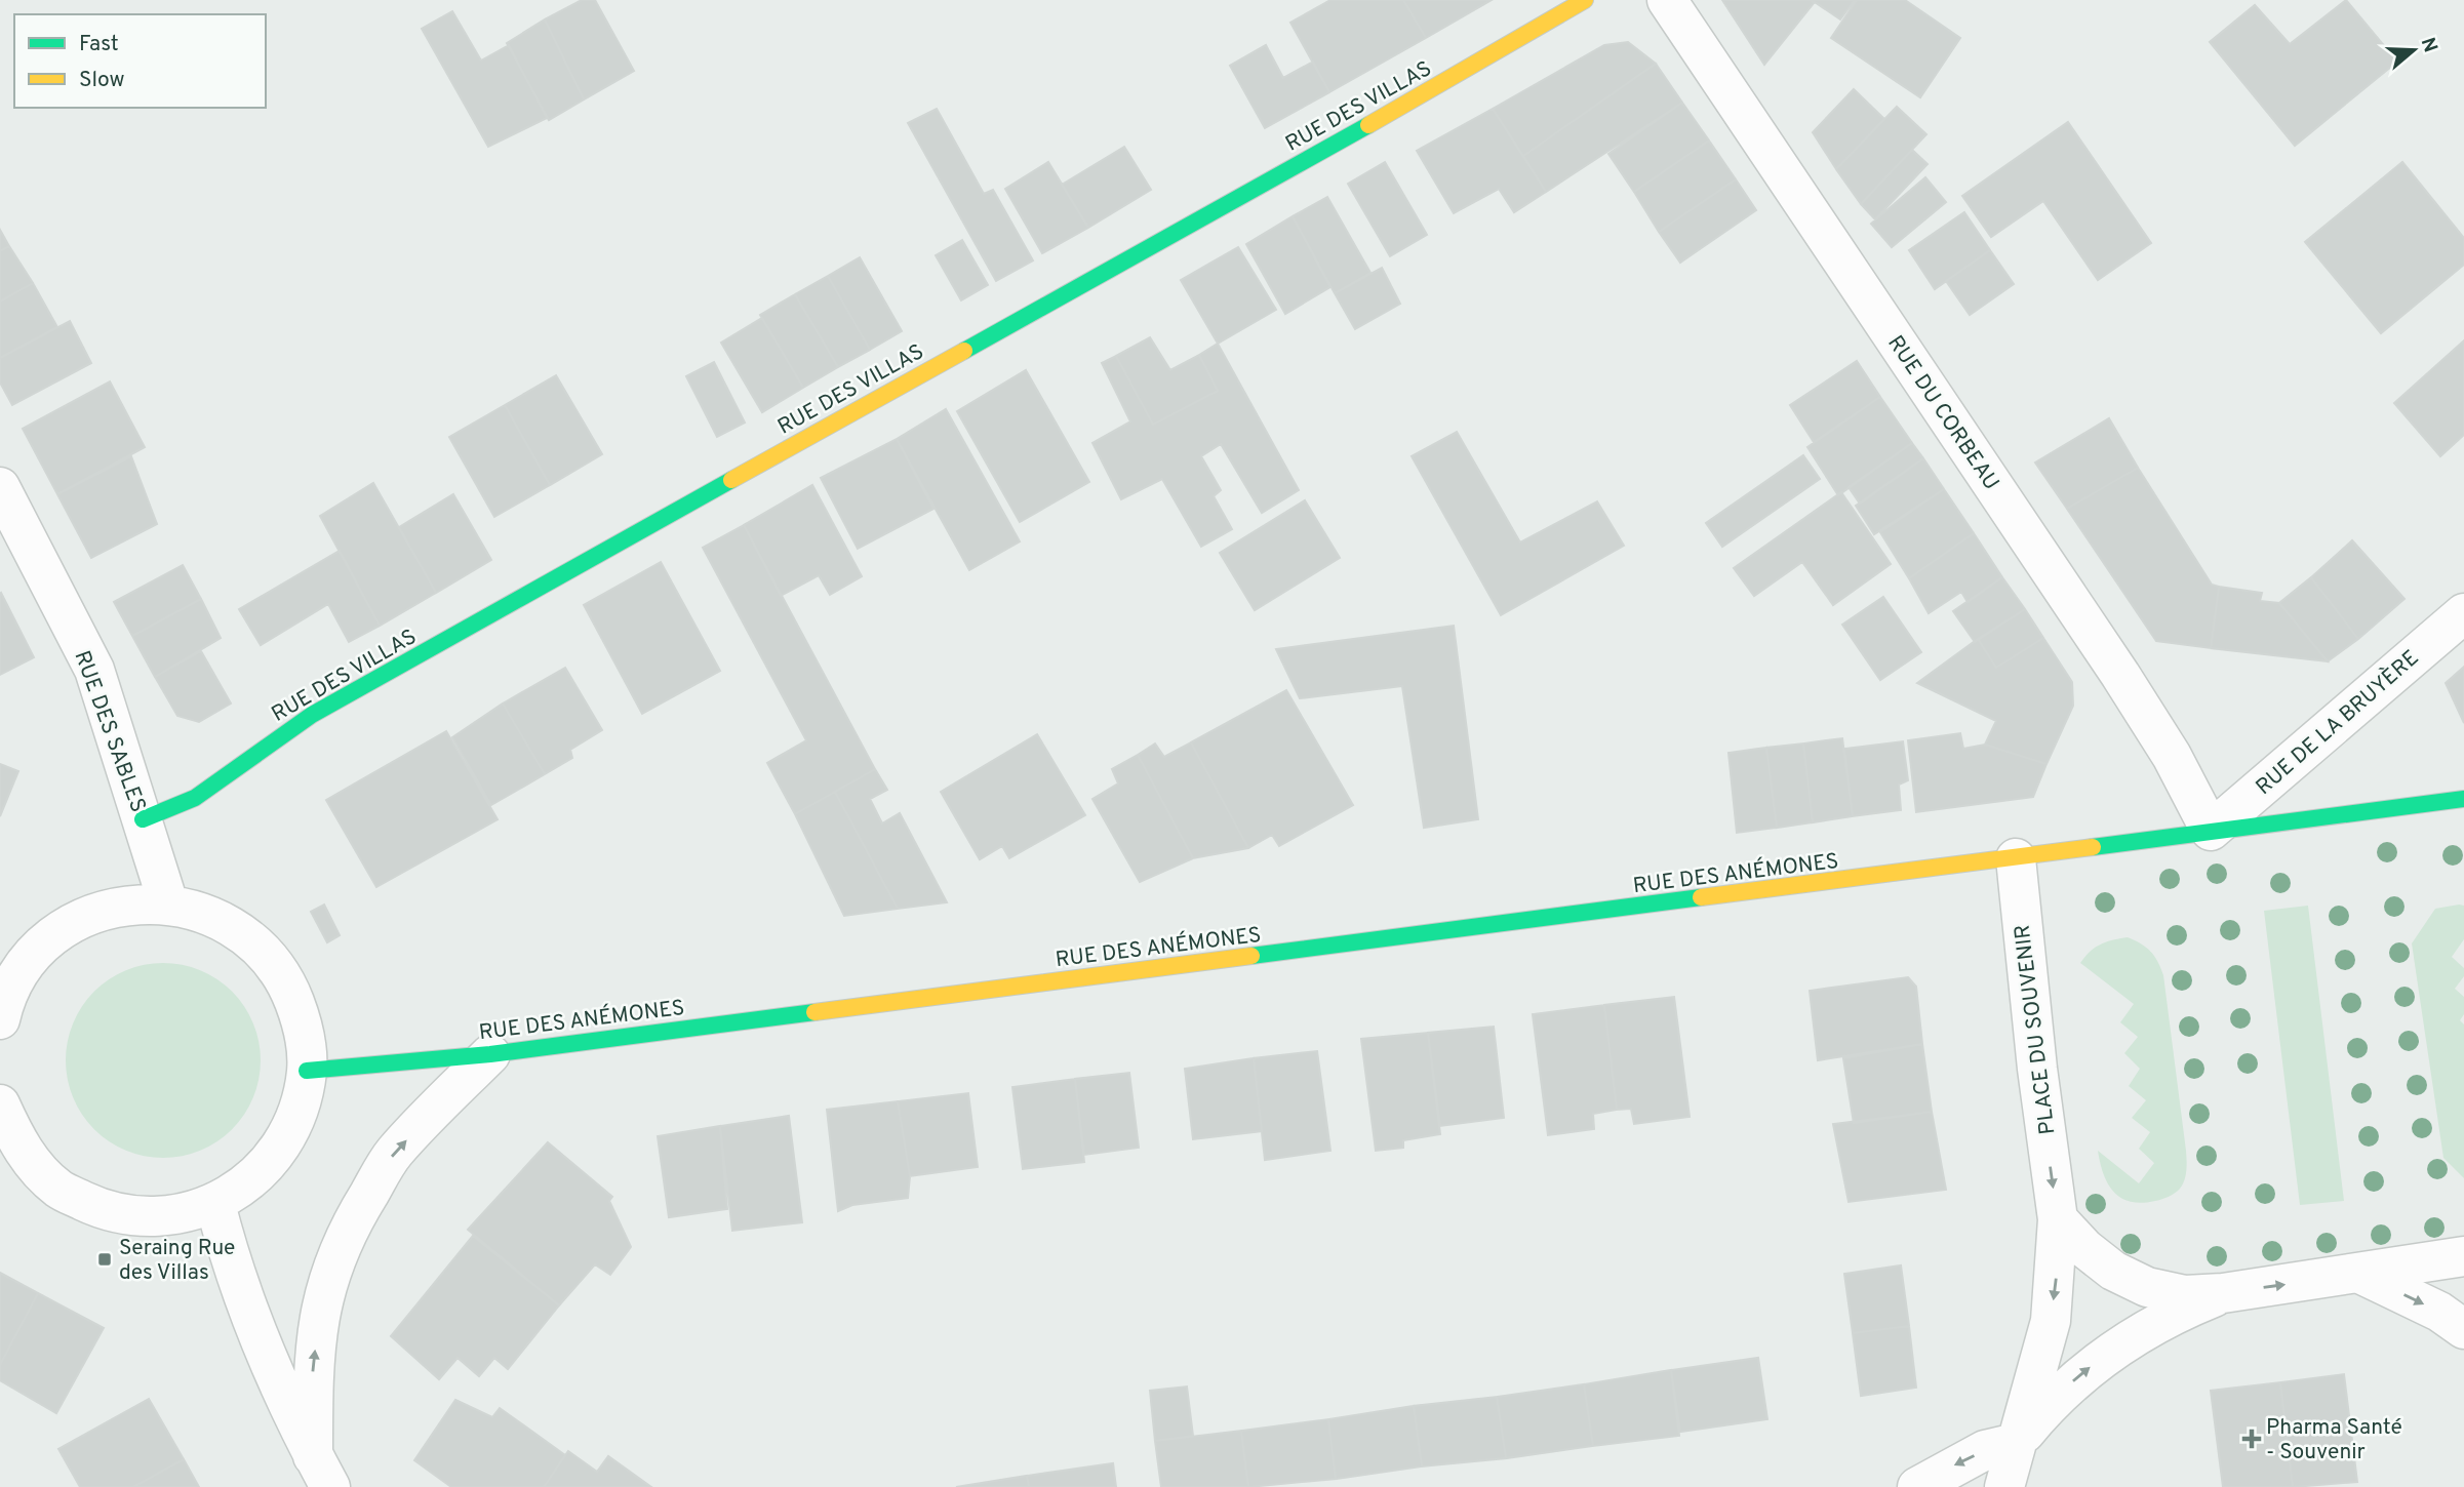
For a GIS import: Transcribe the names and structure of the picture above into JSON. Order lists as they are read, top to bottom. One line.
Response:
{"streets":{"street":["RUE DES VILLAS","RUE DU CORBEAU","RUE DE LA BRUYÈRE","RUE DES SABLES","RUE DES ANÉMONES","PLACE DU SOUVENIR"]},"crossings":[["RUE DES VILLAS","RUE DES SABLES"],["RUE DU CORBEAU","RUE DE LA BRUYÈRE"],["RUE DES ANÉMONES","PLACE DU SOUVENIR"]],"one_way":["PLACE DU SOUVENIR"],"places":{"transit":["Seraing Rue des Villas"],"health":["Pharma Santé - Souvenir"]},"legend":["Fast","Slow"],"north":"right"}
